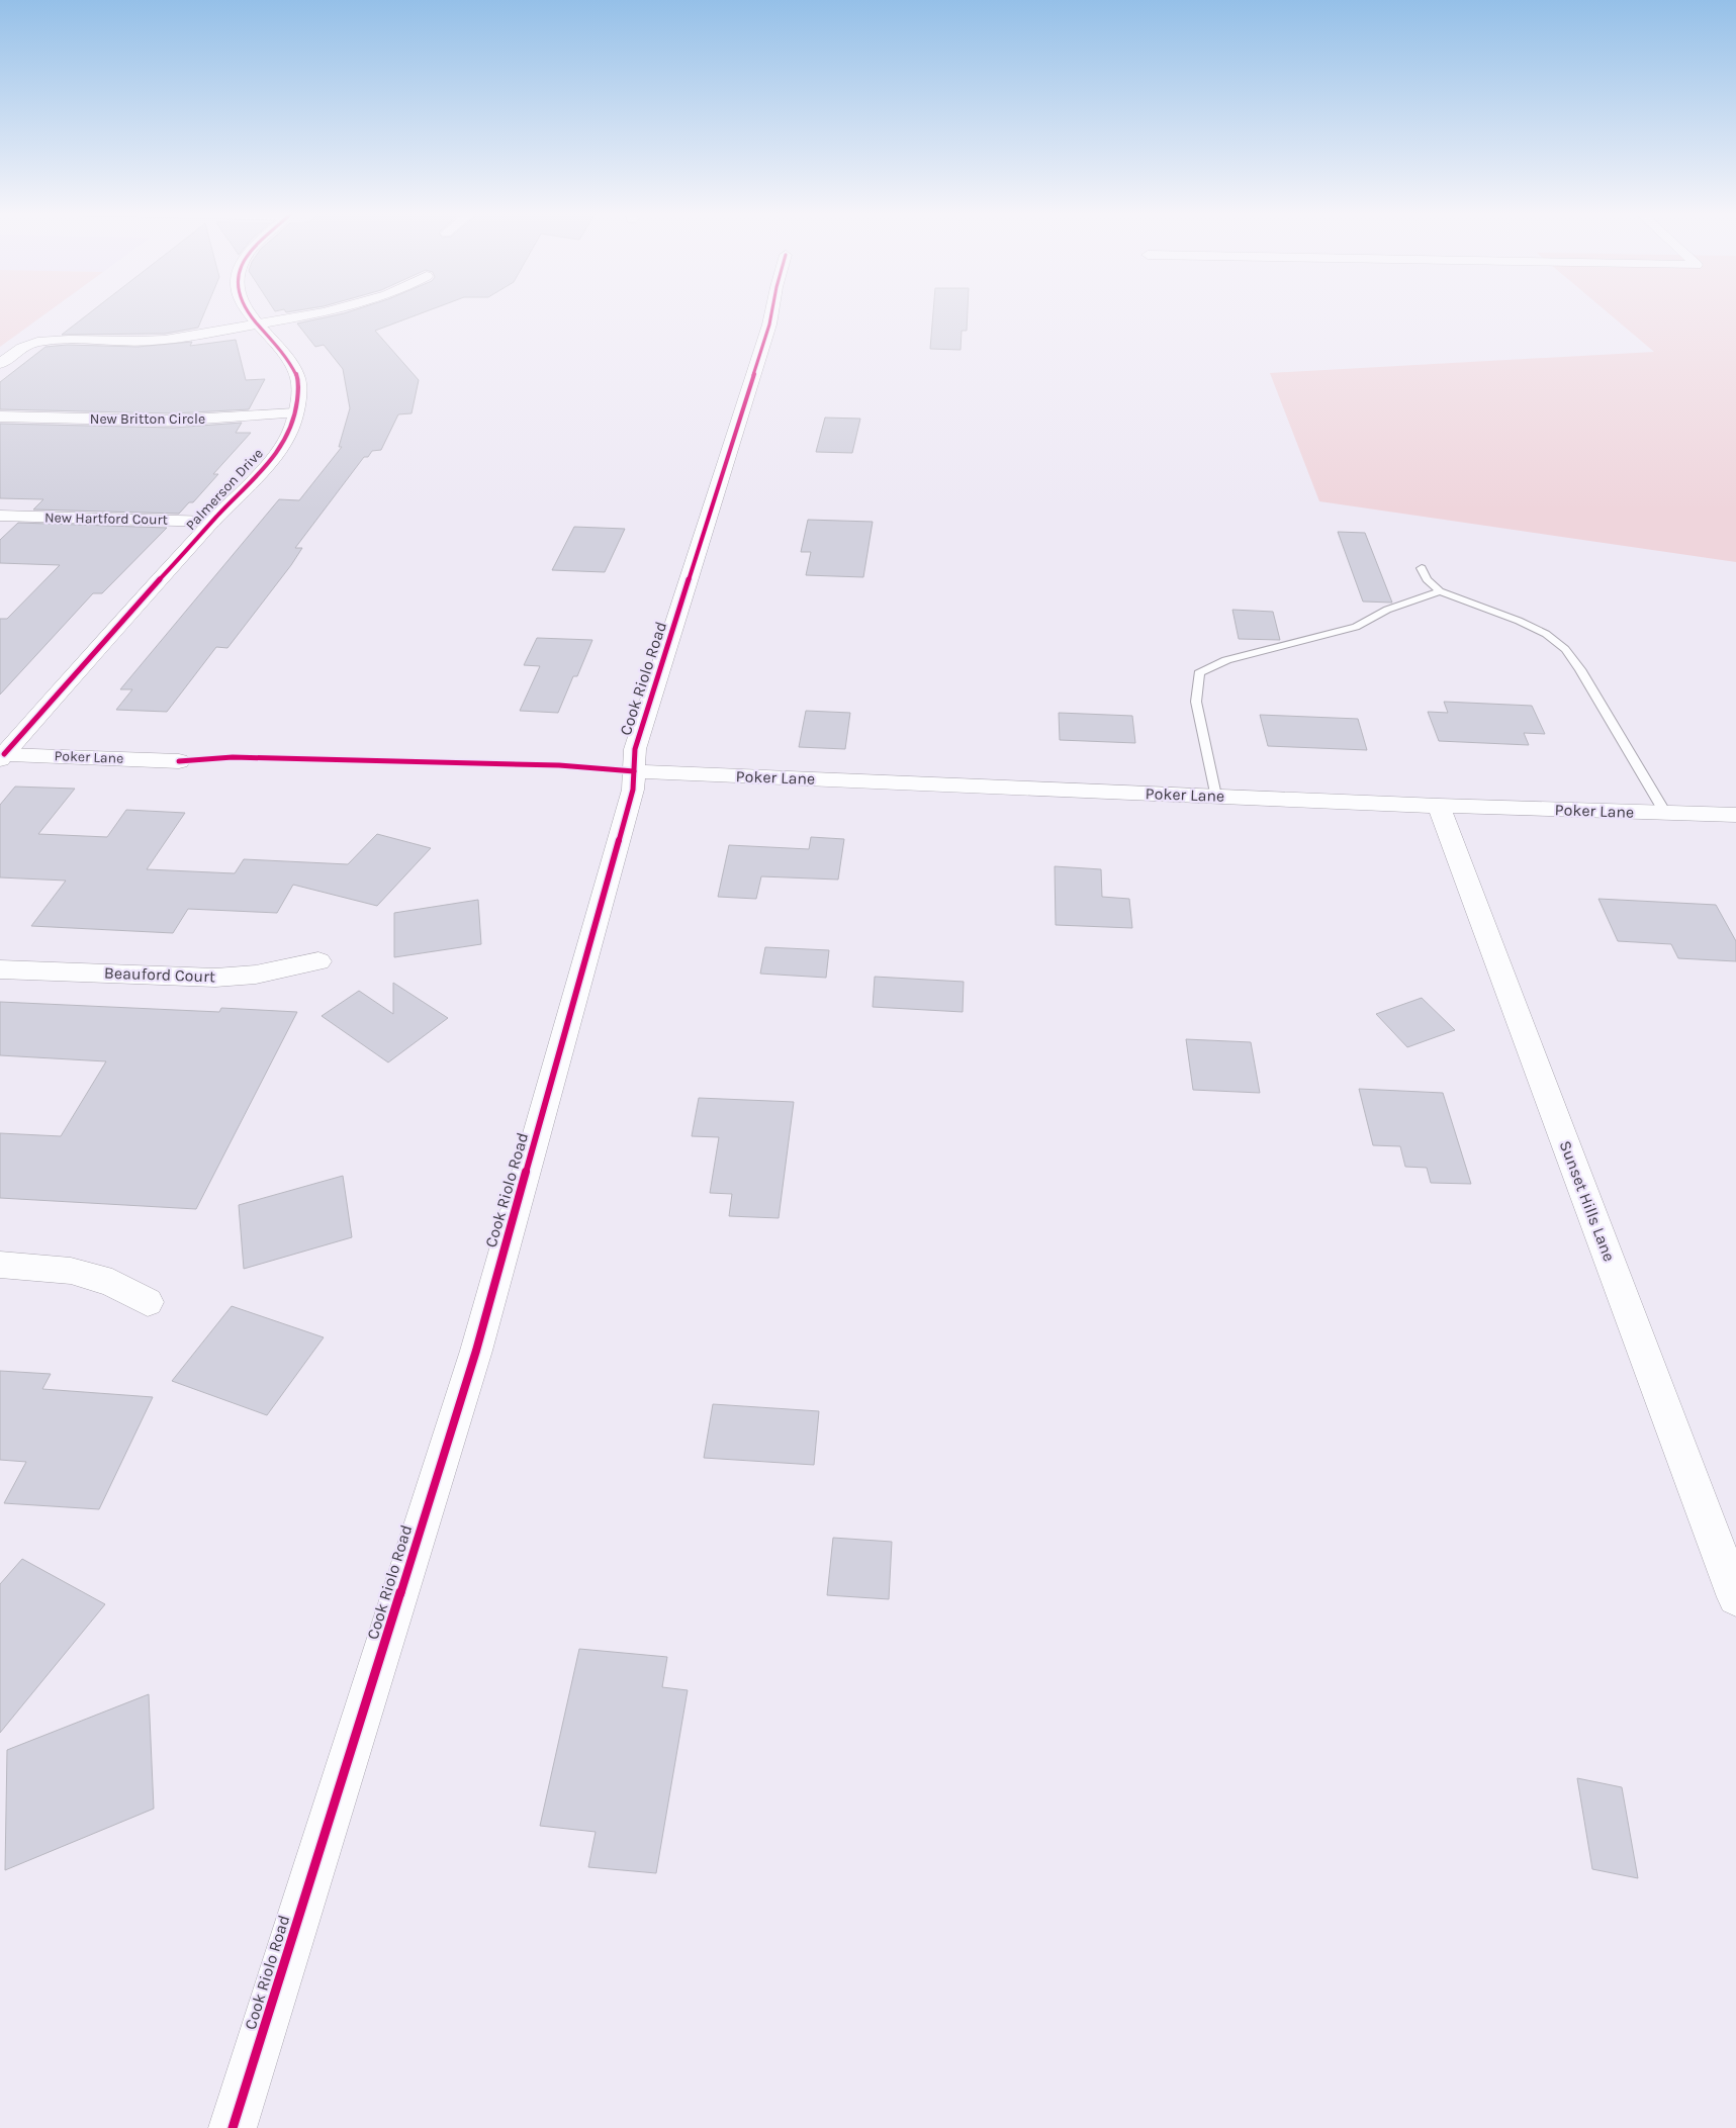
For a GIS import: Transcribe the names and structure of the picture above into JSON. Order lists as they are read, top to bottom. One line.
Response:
{"streets":{"street":["New Britton Circle","Palmerson Drive","New Hartford Court","Cook Riolo Road","Poker Lane","Beauford Court","Sunset Hills Lane"]},"crossings":[["New Britton Circle","Palmerson Drive"],["Palmerson Drive","New Hartford Court"],["Palmerson Drive","Poker Lane"],["Cook Riolo Road","Poker Lane"],["Poker Lane","Sunset Hills Lane"]]}
